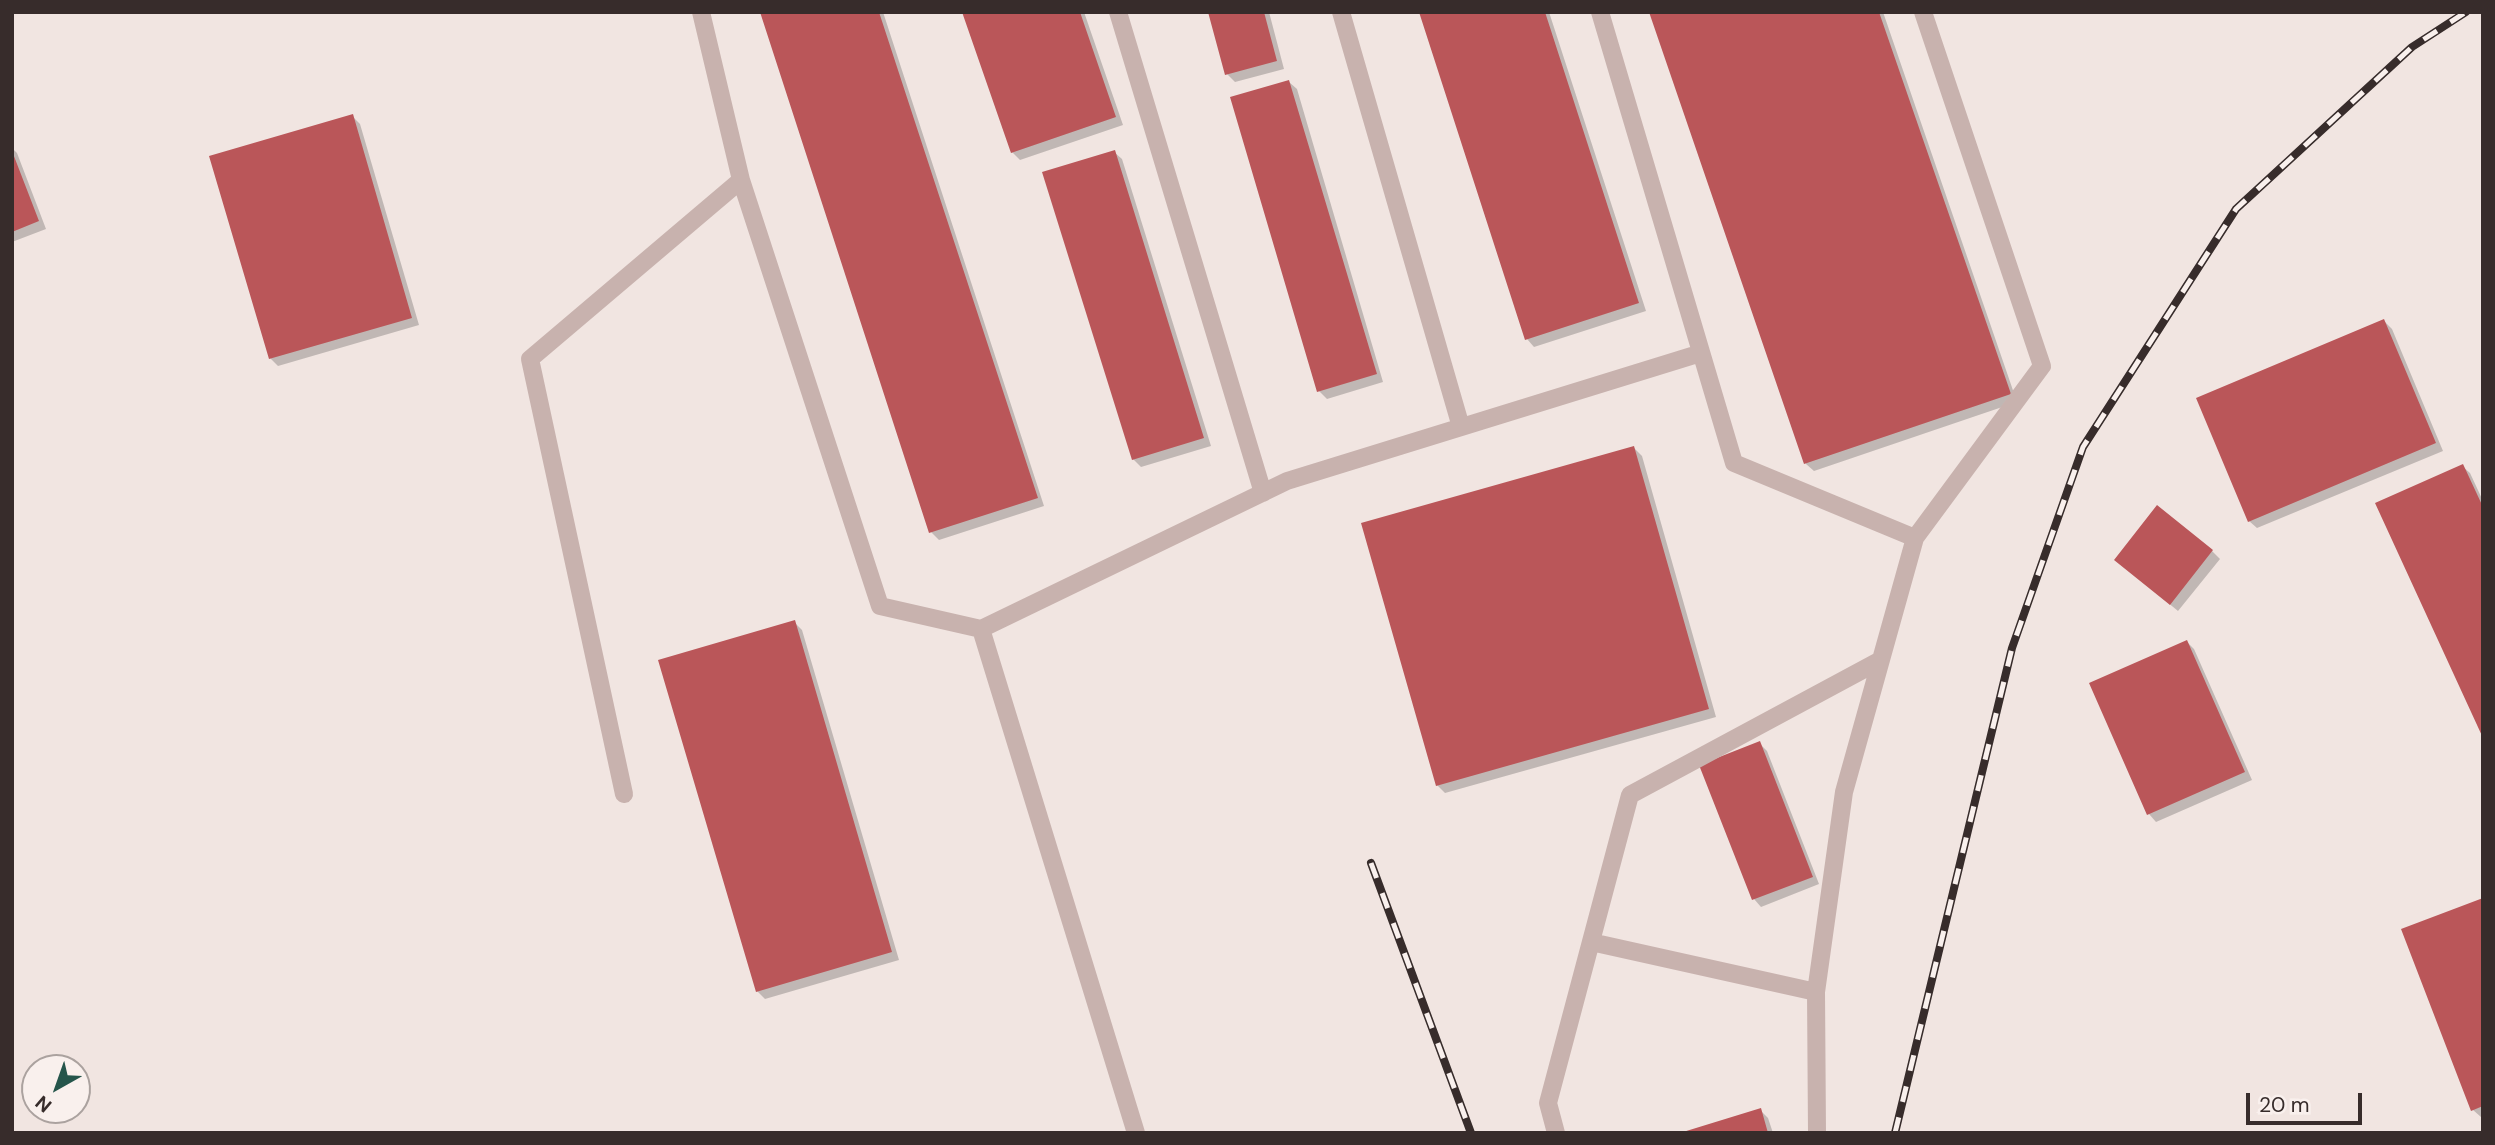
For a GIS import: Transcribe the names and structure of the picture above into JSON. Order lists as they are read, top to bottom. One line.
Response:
{"scale_bar":"20 m","north":"bottom left"}
